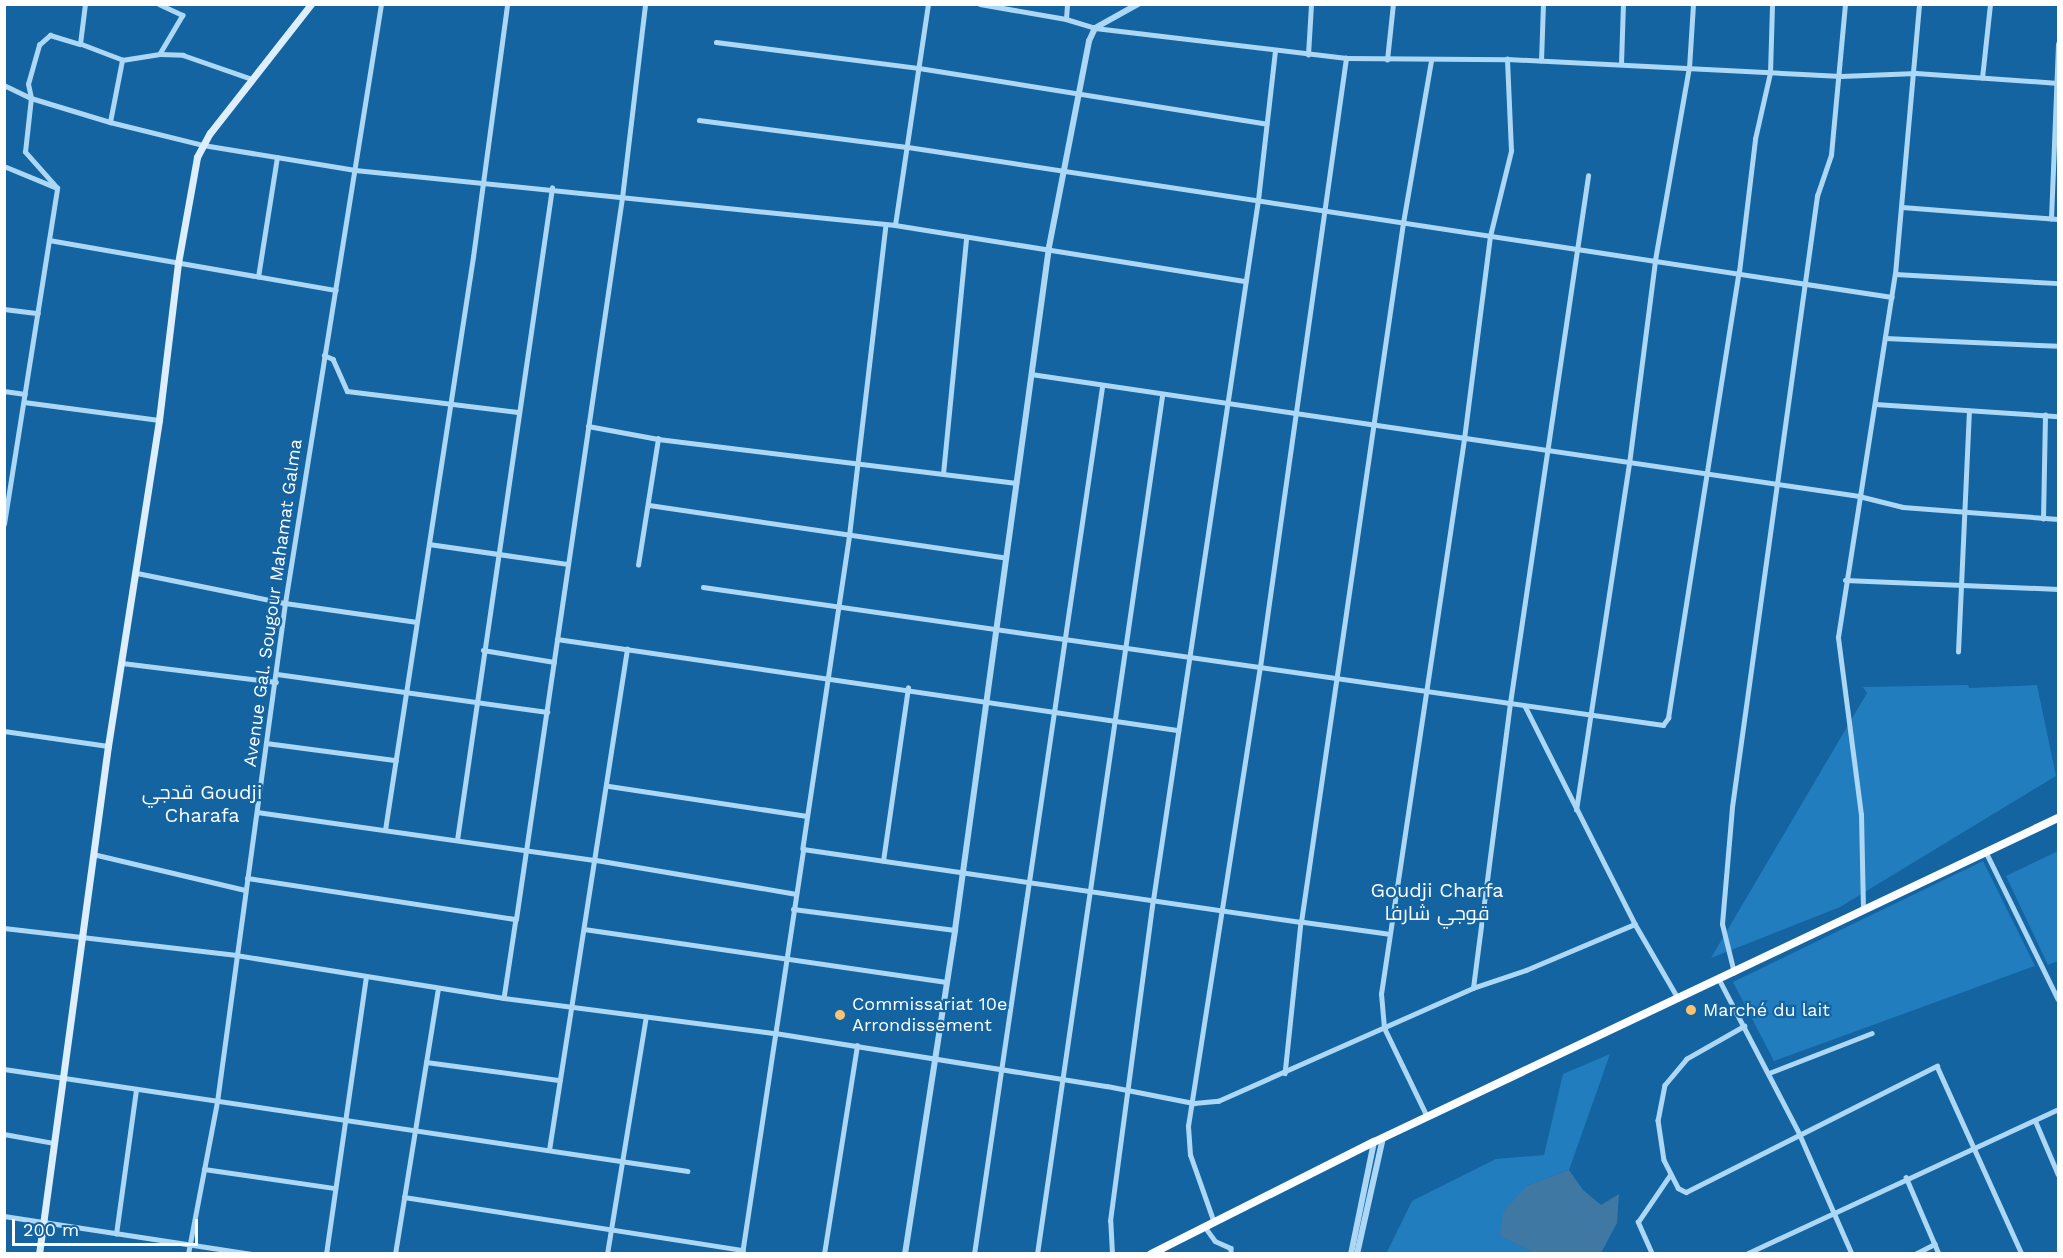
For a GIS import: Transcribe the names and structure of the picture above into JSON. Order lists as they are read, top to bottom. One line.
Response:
{"streets":{"street":["Avenue Gal. Sougour Mahamat Galma"]},"districts":["قدجي Goudji Charafa","Goudji Charfa قوجي شارفا"],"places":["Marché du lait","Commissariat 10e Arrondissement"],"scale_bar":"200 m"}
